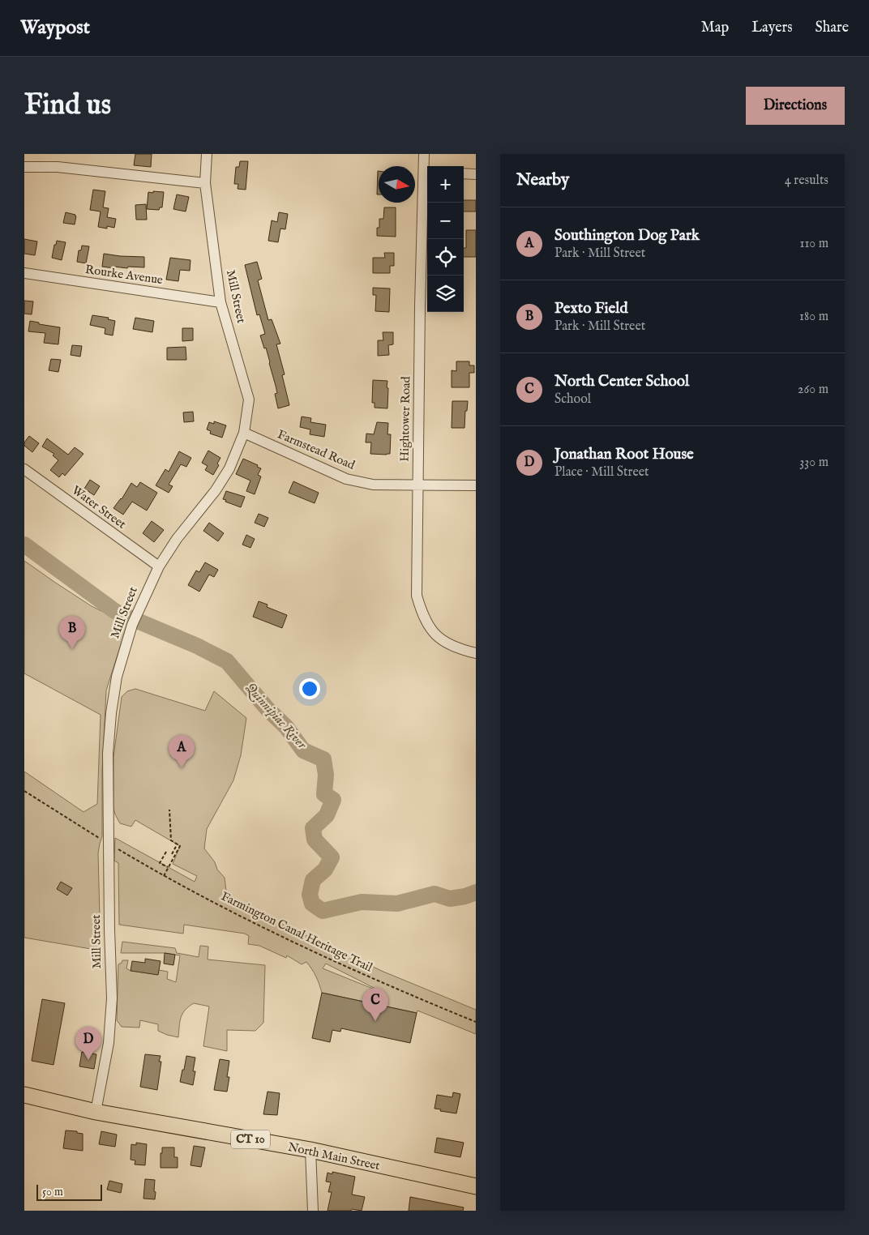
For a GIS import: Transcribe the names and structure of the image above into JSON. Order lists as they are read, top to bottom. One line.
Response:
{"streets":{"highway":["CT 10","North Main Street"],"street":["Rourke Avenue","Mill Street","Hightower Road","Farmstead Road","Water Street"],"path":["Farmington Canal Heritage Trail"]},"crossings":[["Rourke Avenue","Mill Street"],["Mill Street","Farmstead Road"],["Mill Street","Water Street"],["Mill Street","North Main Street"],["Hightower Road","Farmstead Road"]],"water":["Quinnipiac River"],"scale_bar":"50 m","north":"right","page":{"header":"Waypost","nav":["Map","Layers","Share"],"buttons":"Directions","title":"Find us","heading":["Nearby","4 results"],"map_buttons":["+","−"],"list":[{"mark":"A","name":"Southington Dog Park","note":"Park · Mill Street","value":"110 m"},{"mark":"B","name":"Pexto Field","note":"Park · Mill Street","value":"180 m"},{"mark":"C","name":"North Center School","note":"School","value":"260 m"},{"mark":"D","name":"Jonathan Root House","note":"Place · Mill Street","value":"330 m"}],"pins":["B","A","C","D"],"scale":"50 m"}}
